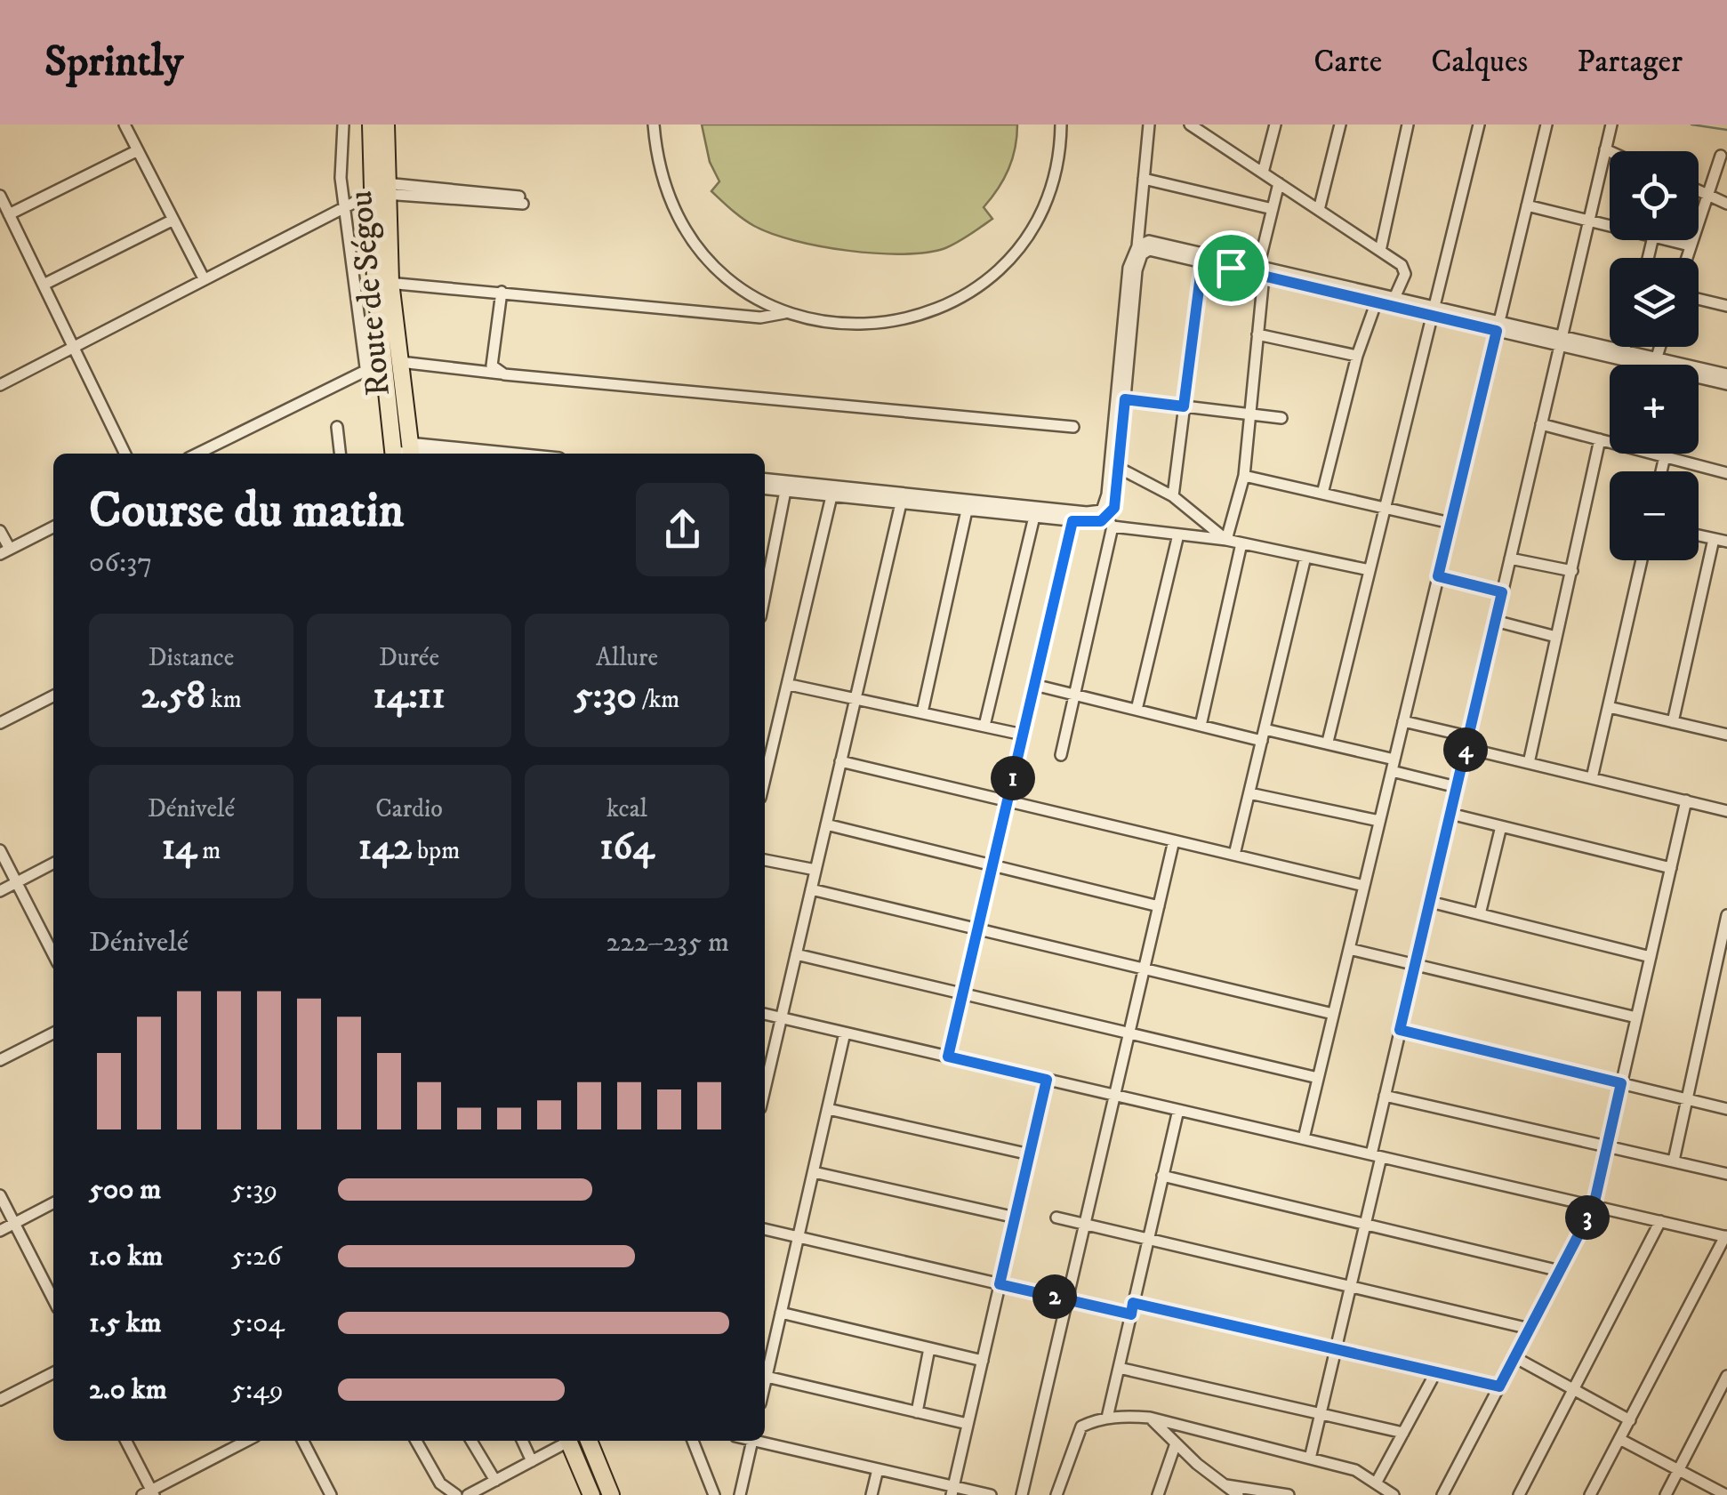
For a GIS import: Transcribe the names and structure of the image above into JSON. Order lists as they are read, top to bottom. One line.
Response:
{"streets":{"highway":["Route de Ségou"]},"page":{"header":"Sprintly","nav":["Carte","Calques","Partager"],"map_buttons":["+","−"],"heading":["Course du matin","06:37"],"stats":[["Distance","2.58 km"],["Durée","14:11"],["Allure","5:30 /km"],["Dénivelé","14 m"],["Cardio","142 bpm"],["kcal","164"]],"pins":["4","1","3","2"],"chart":["Dénivelé","222–235 m"],"list":[{"name":"500 m","note":"5:39"},{"name":"1.0 km","note":"5:26"},{"name":"1.5 km","note":"5:04"},{"name":"2.0 km","note":"5:49"}]}}
